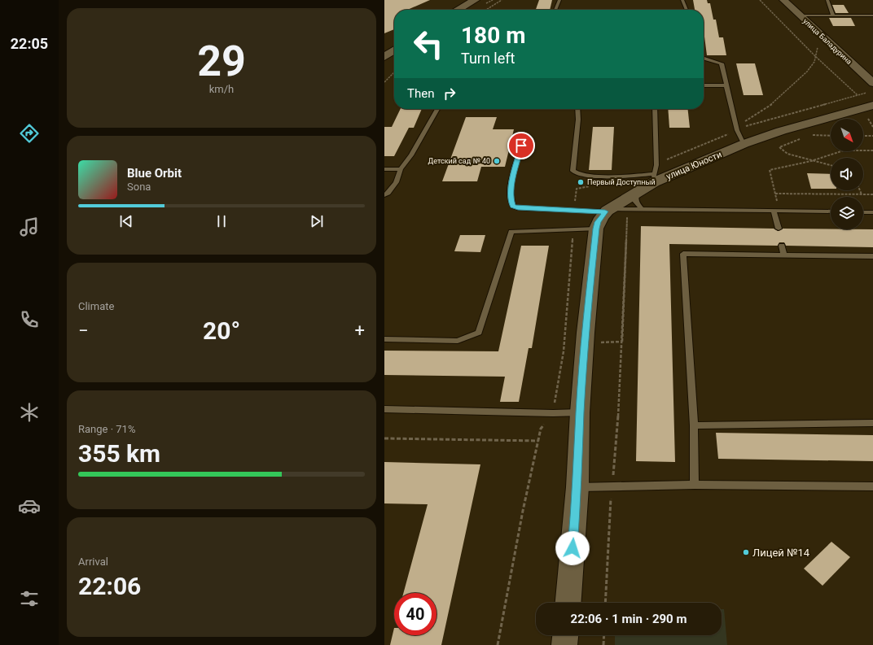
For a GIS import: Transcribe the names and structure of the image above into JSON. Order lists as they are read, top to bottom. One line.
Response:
{"streets":{"street":["улица Баладурина","улица Юности"]},"places":["Детский сад № 40","Первый Доступный","Лицей №14"],"north":"bottom right","page":{"tabs":"22:05","tile":[["29","km/h"],"Climate",["Range · 71%","355 km"],["Arrival","22:06"]],"turn":["180 m","Turn left"],"then":"Then","song":["Blue Orbit","Sona"],"heat":["−","20°","+"],"limit":"40","trip":"22:06 · 1 min · 290 m"}}
